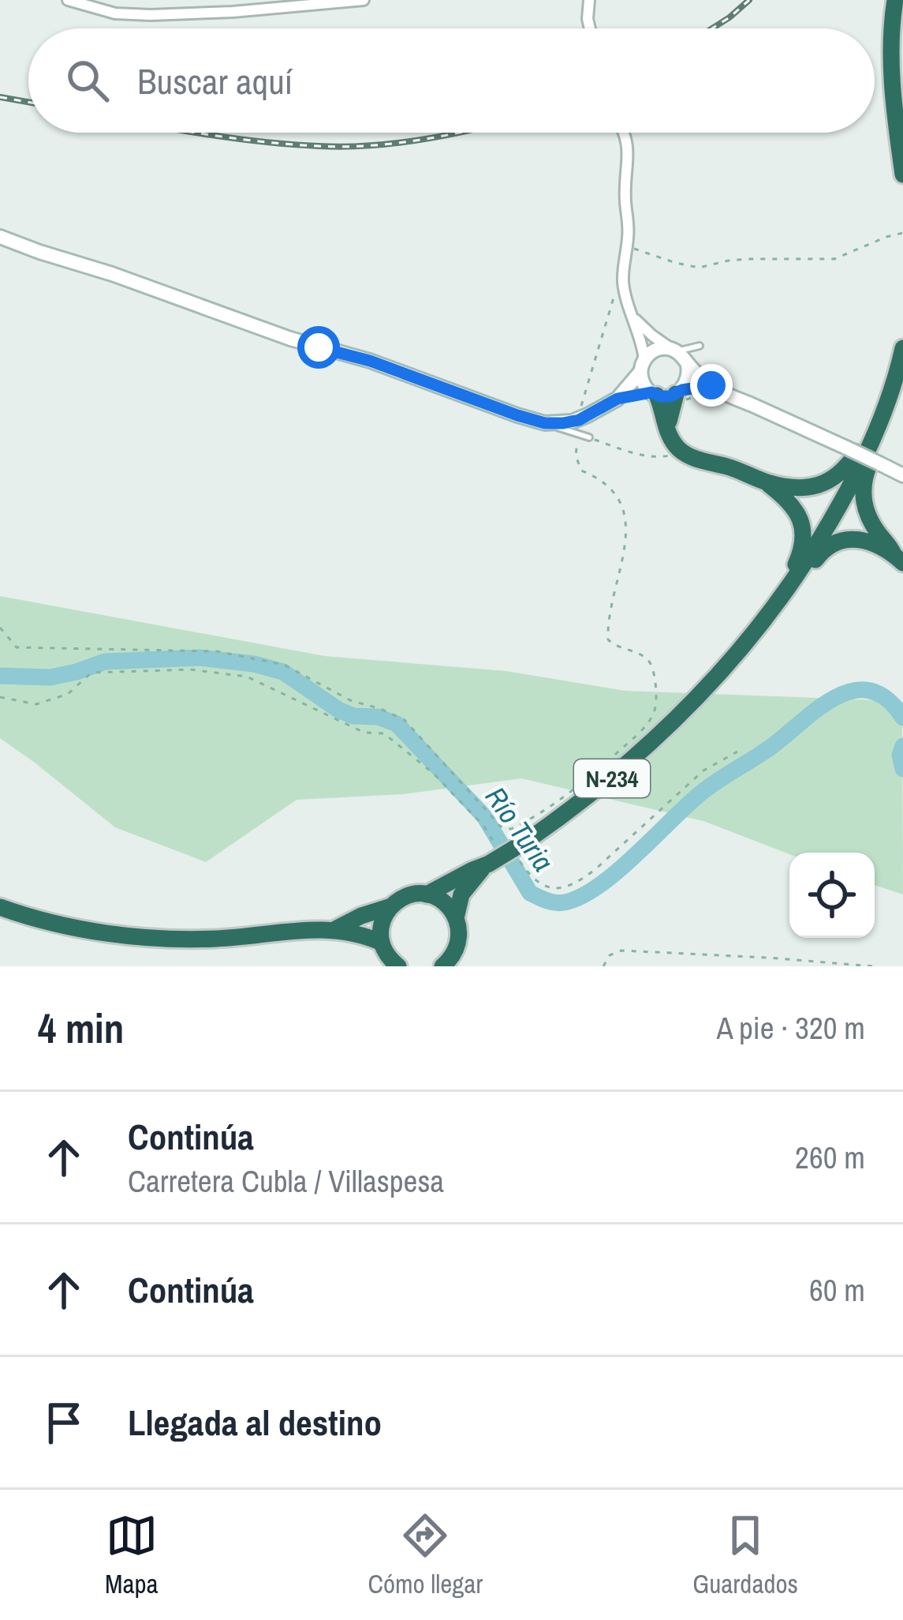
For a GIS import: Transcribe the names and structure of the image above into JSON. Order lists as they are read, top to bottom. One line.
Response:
{"streets":{"highway":["N-234"]},"water":["Río Turia"],"page":{"search":"Buscar aquí","heading":["4 min","A pie · 320 m"],"list":[["Continúa","Carretera Cubla / Villaspesa","260 m"],["Continúa","60 m"],"Llegada al destino"],"nav":["Mapa","Cómo llegar","Guardados"]}}
